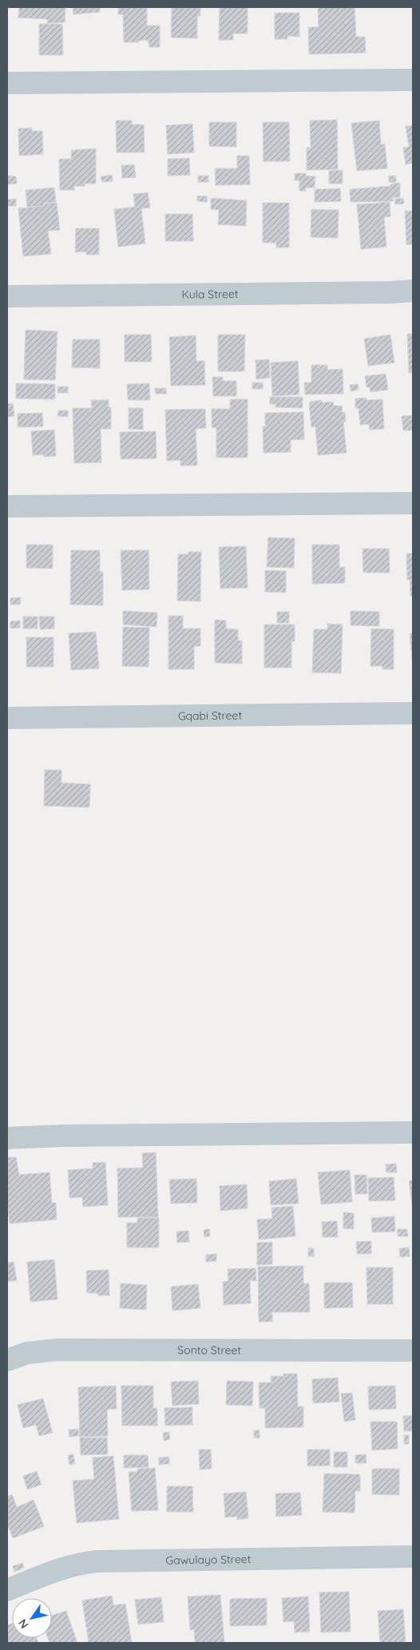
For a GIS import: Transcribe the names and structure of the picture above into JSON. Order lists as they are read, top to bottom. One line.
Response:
{"streets":{"street":["Kula Street","Gqabi Street","Sonto Street","Gawulayo Street"]},"north":"bottom left"}
